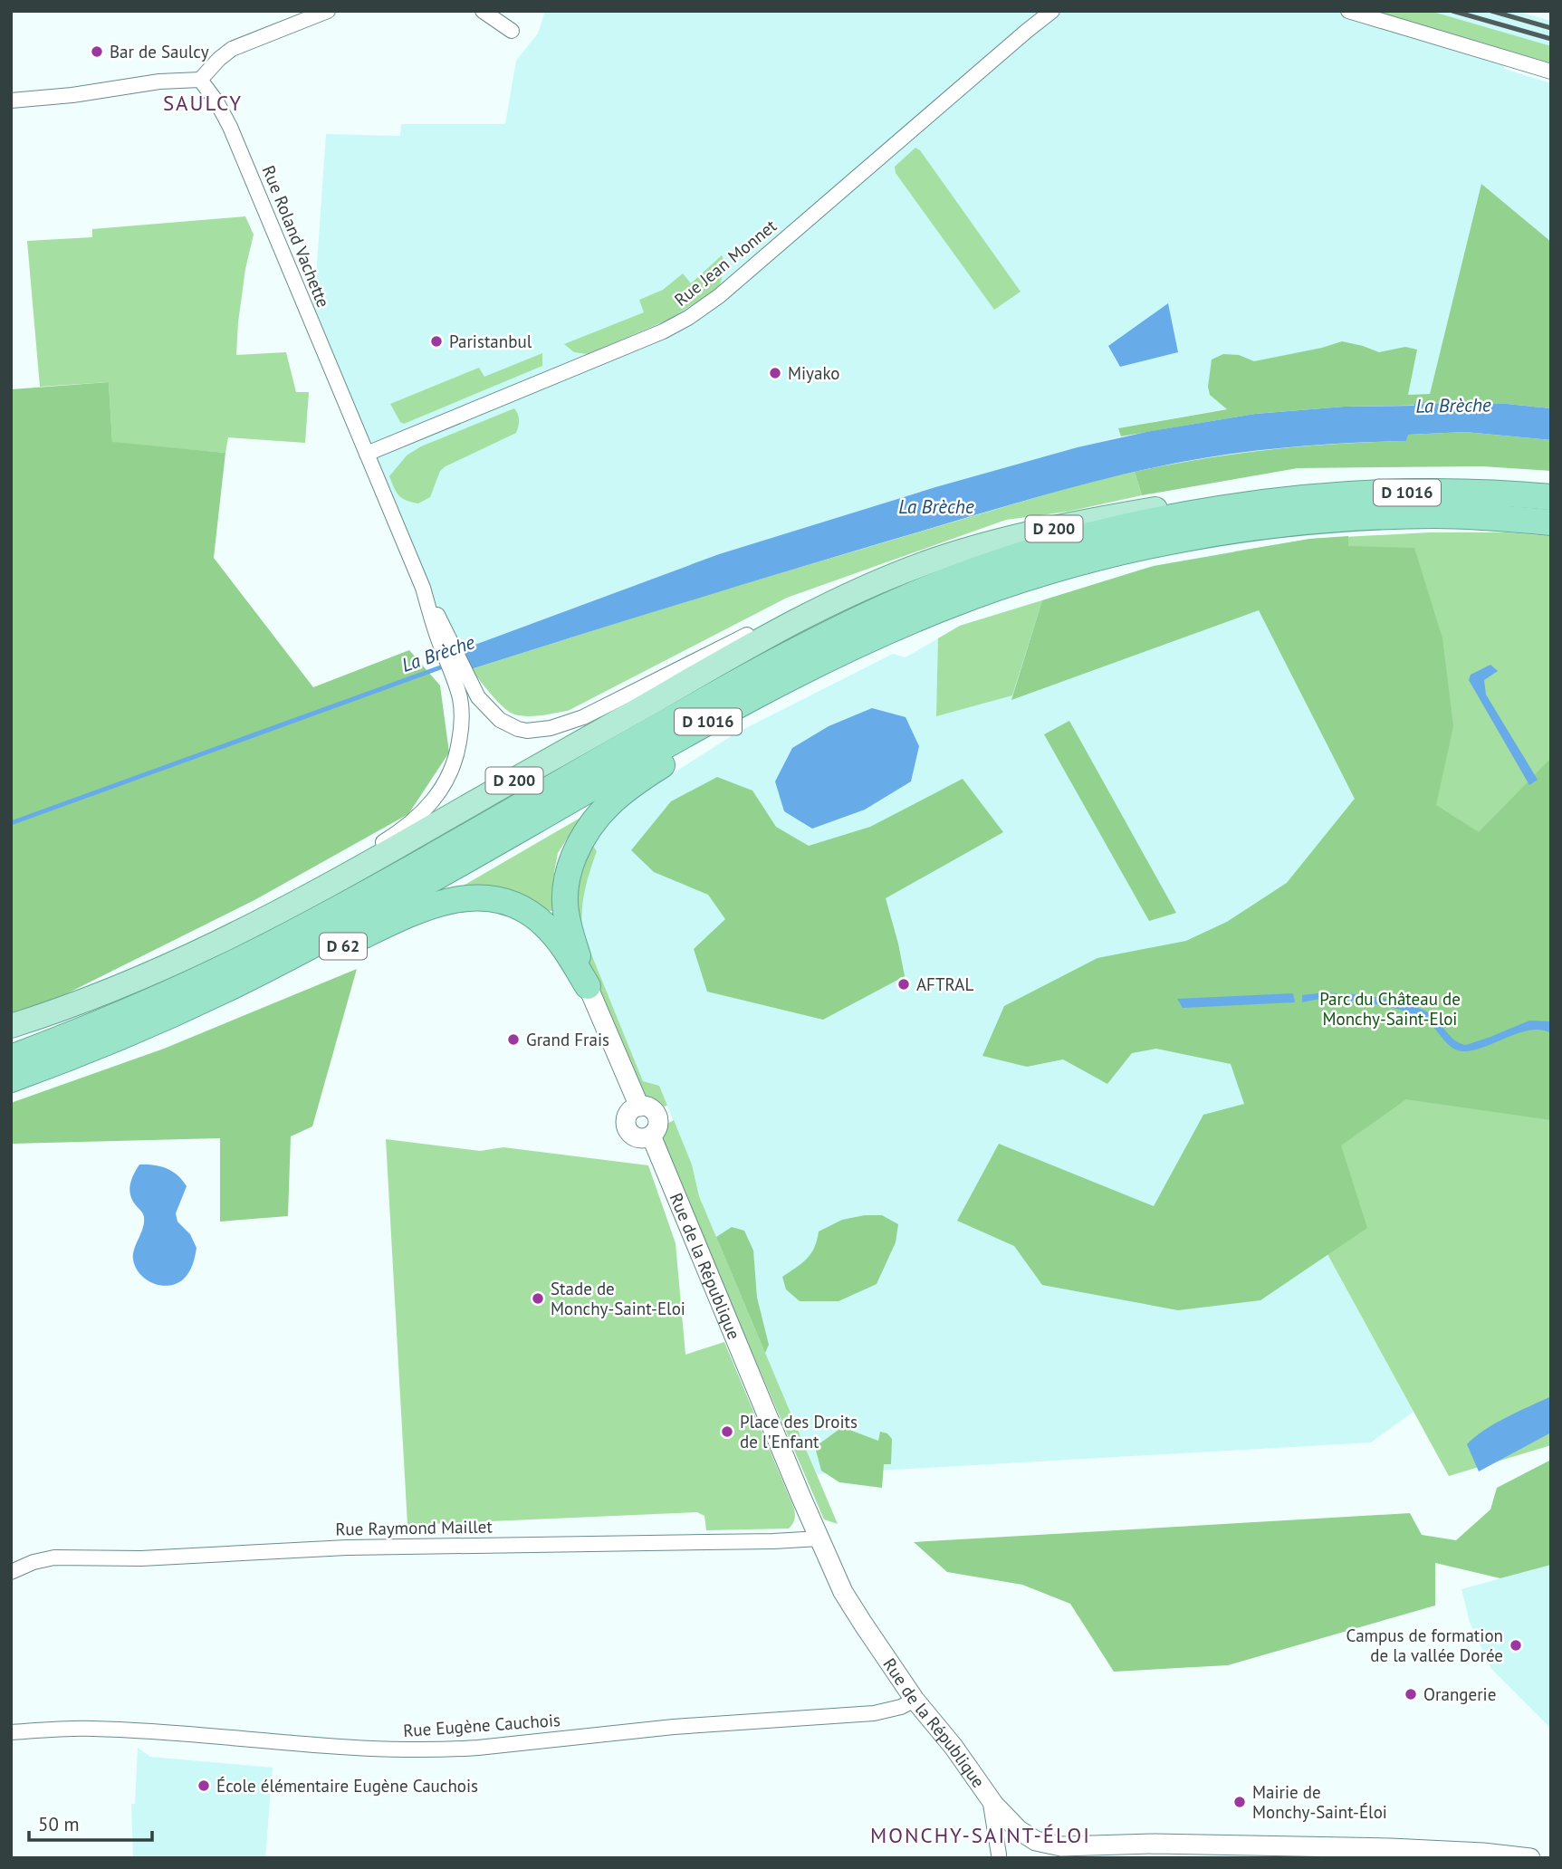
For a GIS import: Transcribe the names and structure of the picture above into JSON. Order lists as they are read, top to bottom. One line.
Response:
{"streets":{"highway":["D 1016","D 62"],"main road":["D 200"],"street":["Rue Roland Vachette","Rue Jean Monnet","Rue de la République","Rue Raymond Maillet","Rue Eugène Cauchois"]},"crossings":[["Rue Roland Vachette","Rue Jean Monnet"],["D 1016","D 200"],["D 1016","D 62"],["D 62","Rue de la République"],["Rue de la République","Rue Raymond Maillet"],["Rue de la République","Rue Eugène Cauchois"]],"districts":["SAULCY","MONCHY-SAINT-ÉLOI"],"water":["La Brèche"],"parks":["Parc du Château de Monchy-Saint-Eloi"],"places":["Bar de Saulcy","Paristanbul","Miyako","AFTRAL","Grand Frais","Stade de Monchy-Saint-Eloi","Place des Droits de l'Enfant","Campus de formation de la vallée Dorée","Orangerie","École élémentaire Eugène Cauchois","Mairie de Monchy-Saint-Éloi"],"scale_bar":"50 m"}
